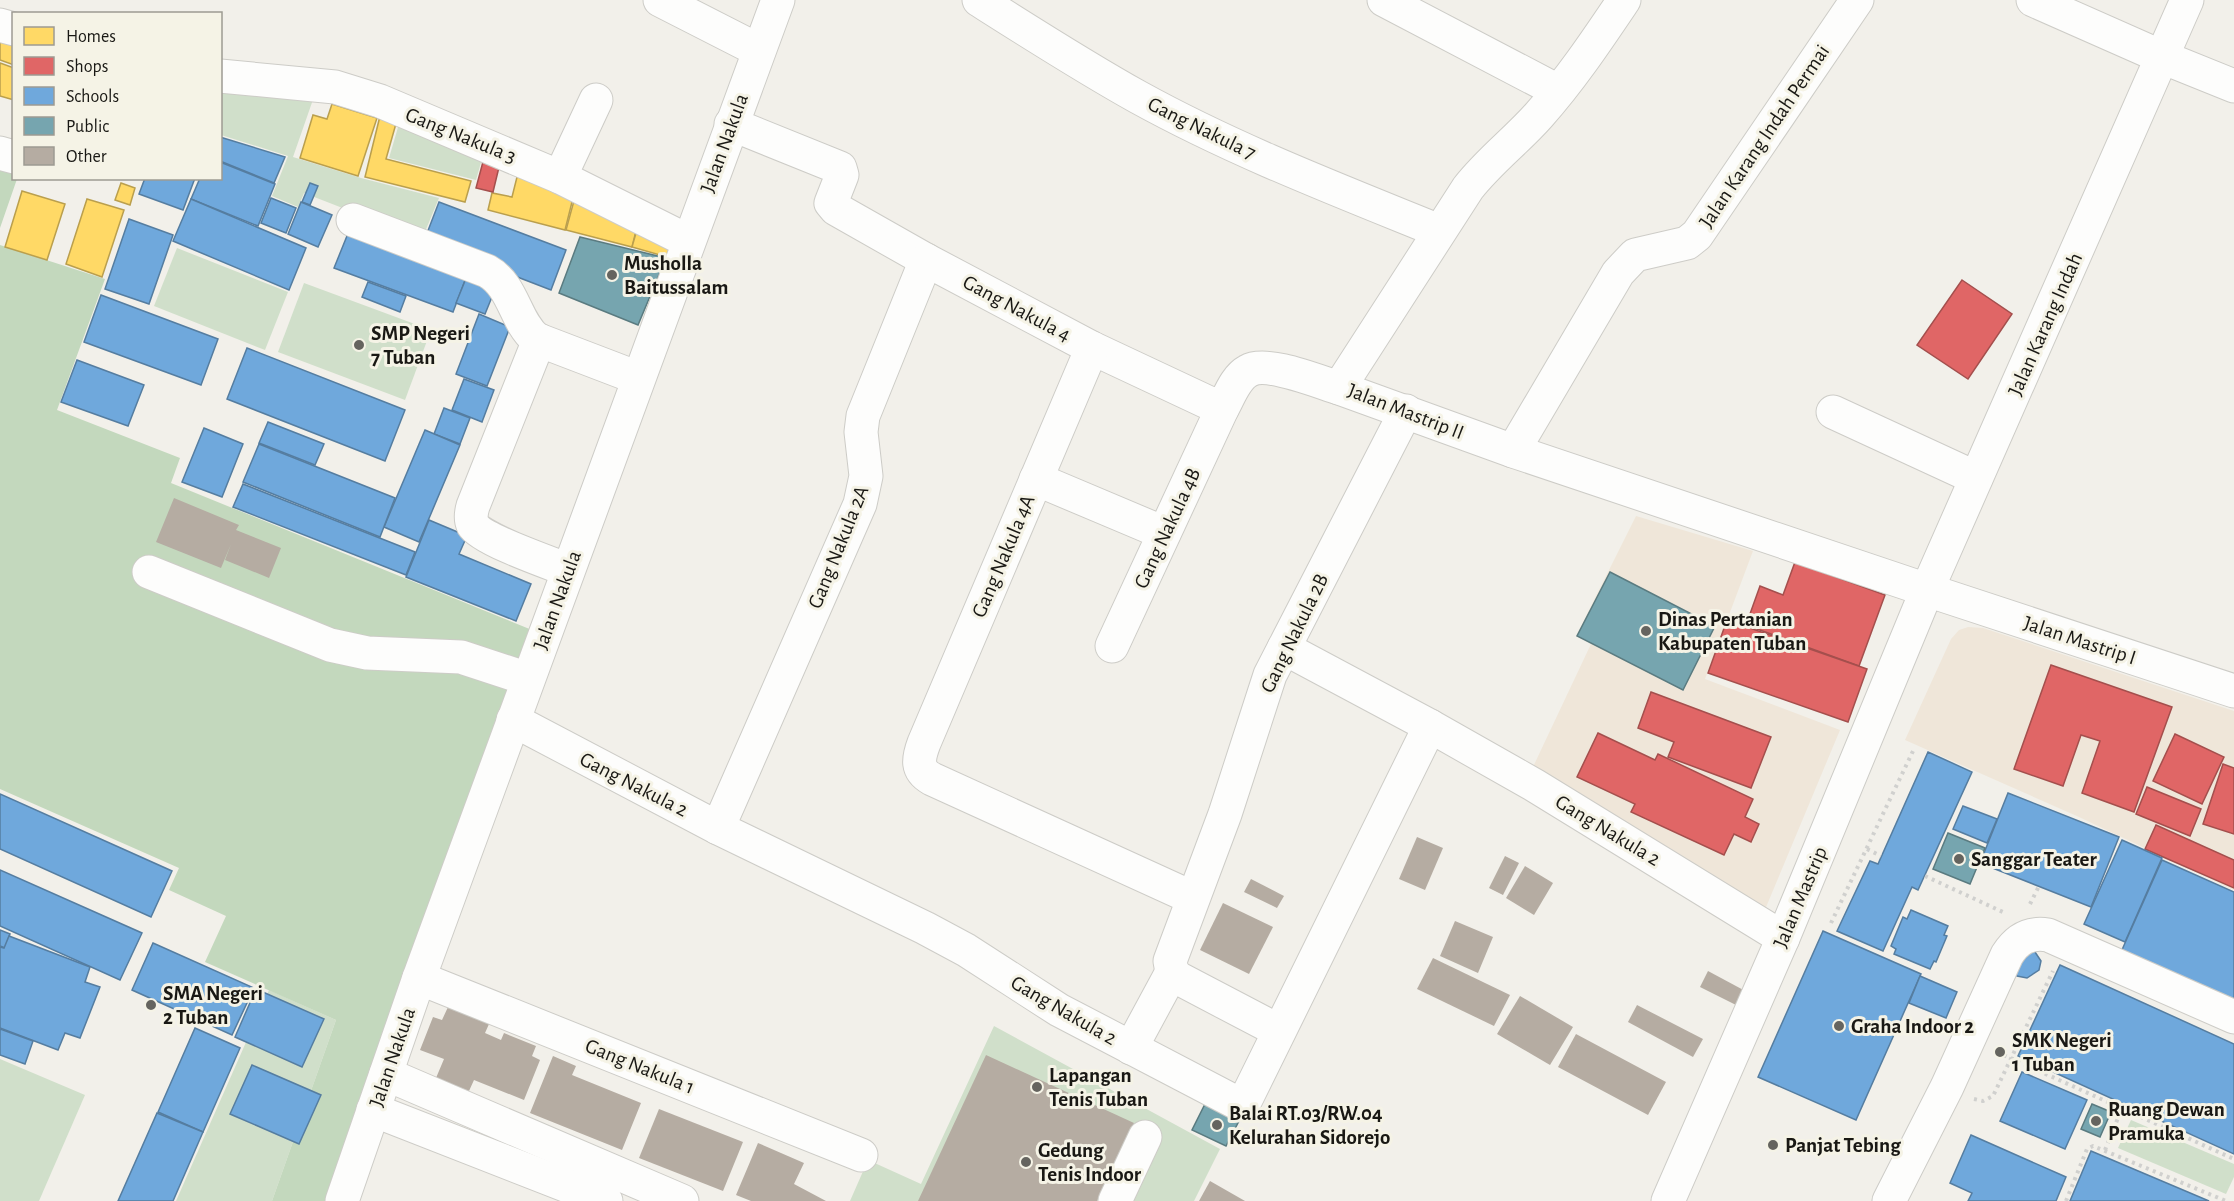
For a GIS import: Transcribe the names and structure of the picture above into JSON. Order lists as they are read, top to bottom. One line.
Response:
{"streets":{"street":["Gang Nakula 7","Gang Nakula 3","Jalan Karang Indah Permai","Jalan Nakula","Gang Nakula 4","Jalan Karang Indah","Jalan Mastrip II","Gang Nakula 4B","Gang Nakula 2A","Gang Nakula 4A","Gang Nakula 2B","Jalan Mastrip I","Gang Nakula 2","Jalan Mastrip","Gang Nakula 1"]},"crossings":[["Gang Nakula 7","Jalan Mastrip II"],["Gang Nakula 3","Jalan Nakula"],["Jalan Karang Indah Permai","Jalan Mastrip II"],["Jalan Nakula","Gang Nakula 4"],["Jalan Nakula","Gang Nakula 2"],["Jalan Nakula","Gang Nakula 1"],["Gang Nakula 4","Gang Nakula 4B"],["Gang Nakula 4","Gang Nakula 2A"],["Gang Nakula 4","Gang Nakula 4A"],["Jalan Karang Indah","Jalan Mastrip II"],["Jalan Karang Indah","Jalan Mastrip I"],["Jalan Karang Indah","Jalan Mastrip"],["Jalan Mastrip II","Gang Nakula 2B"],["Jalan Mastrip II","Jalan Mastrip I"],["Jalan Mastrip II","Jalan Mastrip"],["Gang Nakula 2A","Gang Nakula 2"],["Gang Nakula 4A","Gang Nakula 2B"],["Gang Nakula 2B","Gang Nakula 2"],["Jalan Mastrip I","Jalan Mastrip"],["Gang Nakula 2","Jalan Mastrip"]],"places":["Musholla Baitussalam","SMP Negeri 7 Tuban","Dinas Pertanian Kabupaten Tuban","Sanggar Teater","SMA Negeri 2 Tuban","Graha Indoor 2","SMK Negeri 1 Tuban","Lapangan Tenis Tuban","Ruang Dewan Pramuka","Balai RT.03/RW.04 Kelurahan Sidorejo","Panjat Tebing","Gedung Tenis Indoor"],"legend":["Homes","Shops","Schools","Public","Other"]}
